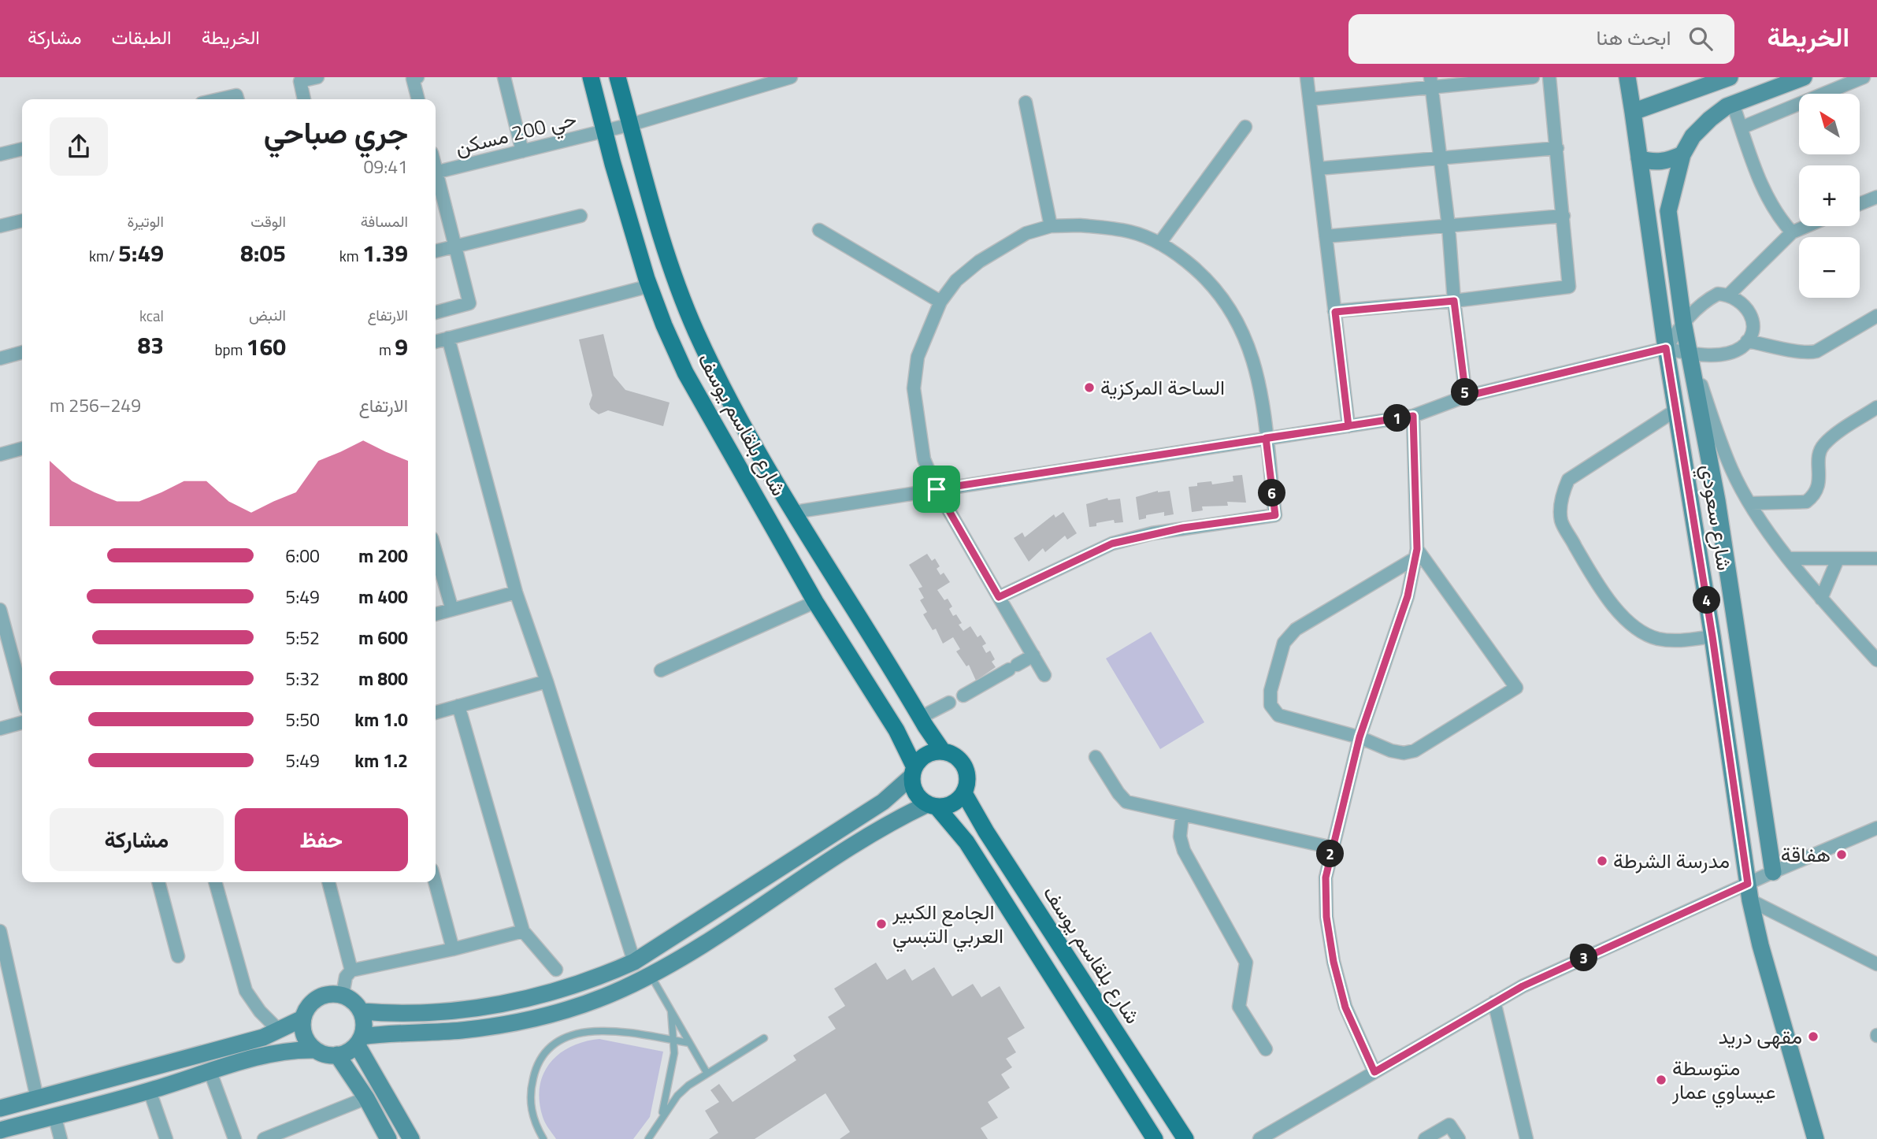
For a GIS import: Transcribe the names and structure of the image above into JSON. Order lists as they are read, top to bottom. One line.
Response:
{"streets":{"main road":["شارع بلقاسم يوسف","شارع سعودي"],"street":["حي 200 مسكن"]},"crossings":[["حي 200 مسكن","شارع بلقاسم يوسف"]],"places":["الساحة المركزية","هفاقة","مدرسة الشرطة","الجامع الكبير العربي التبسي","مقهى دريد","متوسطة عيساوي عمار"],"north":"top left","page":{"header":"الخريطة","search":"ابحث هنا","nav":["الخريطة","الطبقات","مشاركة"],"map_buttons":["+","−"],"heading":["جري صباحي","09:41"],"stats":[["المسافة","1.39 km"],["الوقت","8:05"],["الوتيرة","5:49 /km"],["الارتفاع","9 m"],["النبض","160 bpm"],["kcal","83"]],"pins":["5","1","6","4","2","3"],"chart":["الارتفاع","249–256 m"],"list":[{"name":"200 m","note":"6:00"},{"name":"400 m","note":"5:49"},{"name":"600 m","note":"5:52"},{"name":"800 m","note":"5:32"},{"name":"1.0 km","note":"5:50"},{"name":"1.2 km","note":"5:49"}],"buttons":["حفظ","مشاركة"]}}
